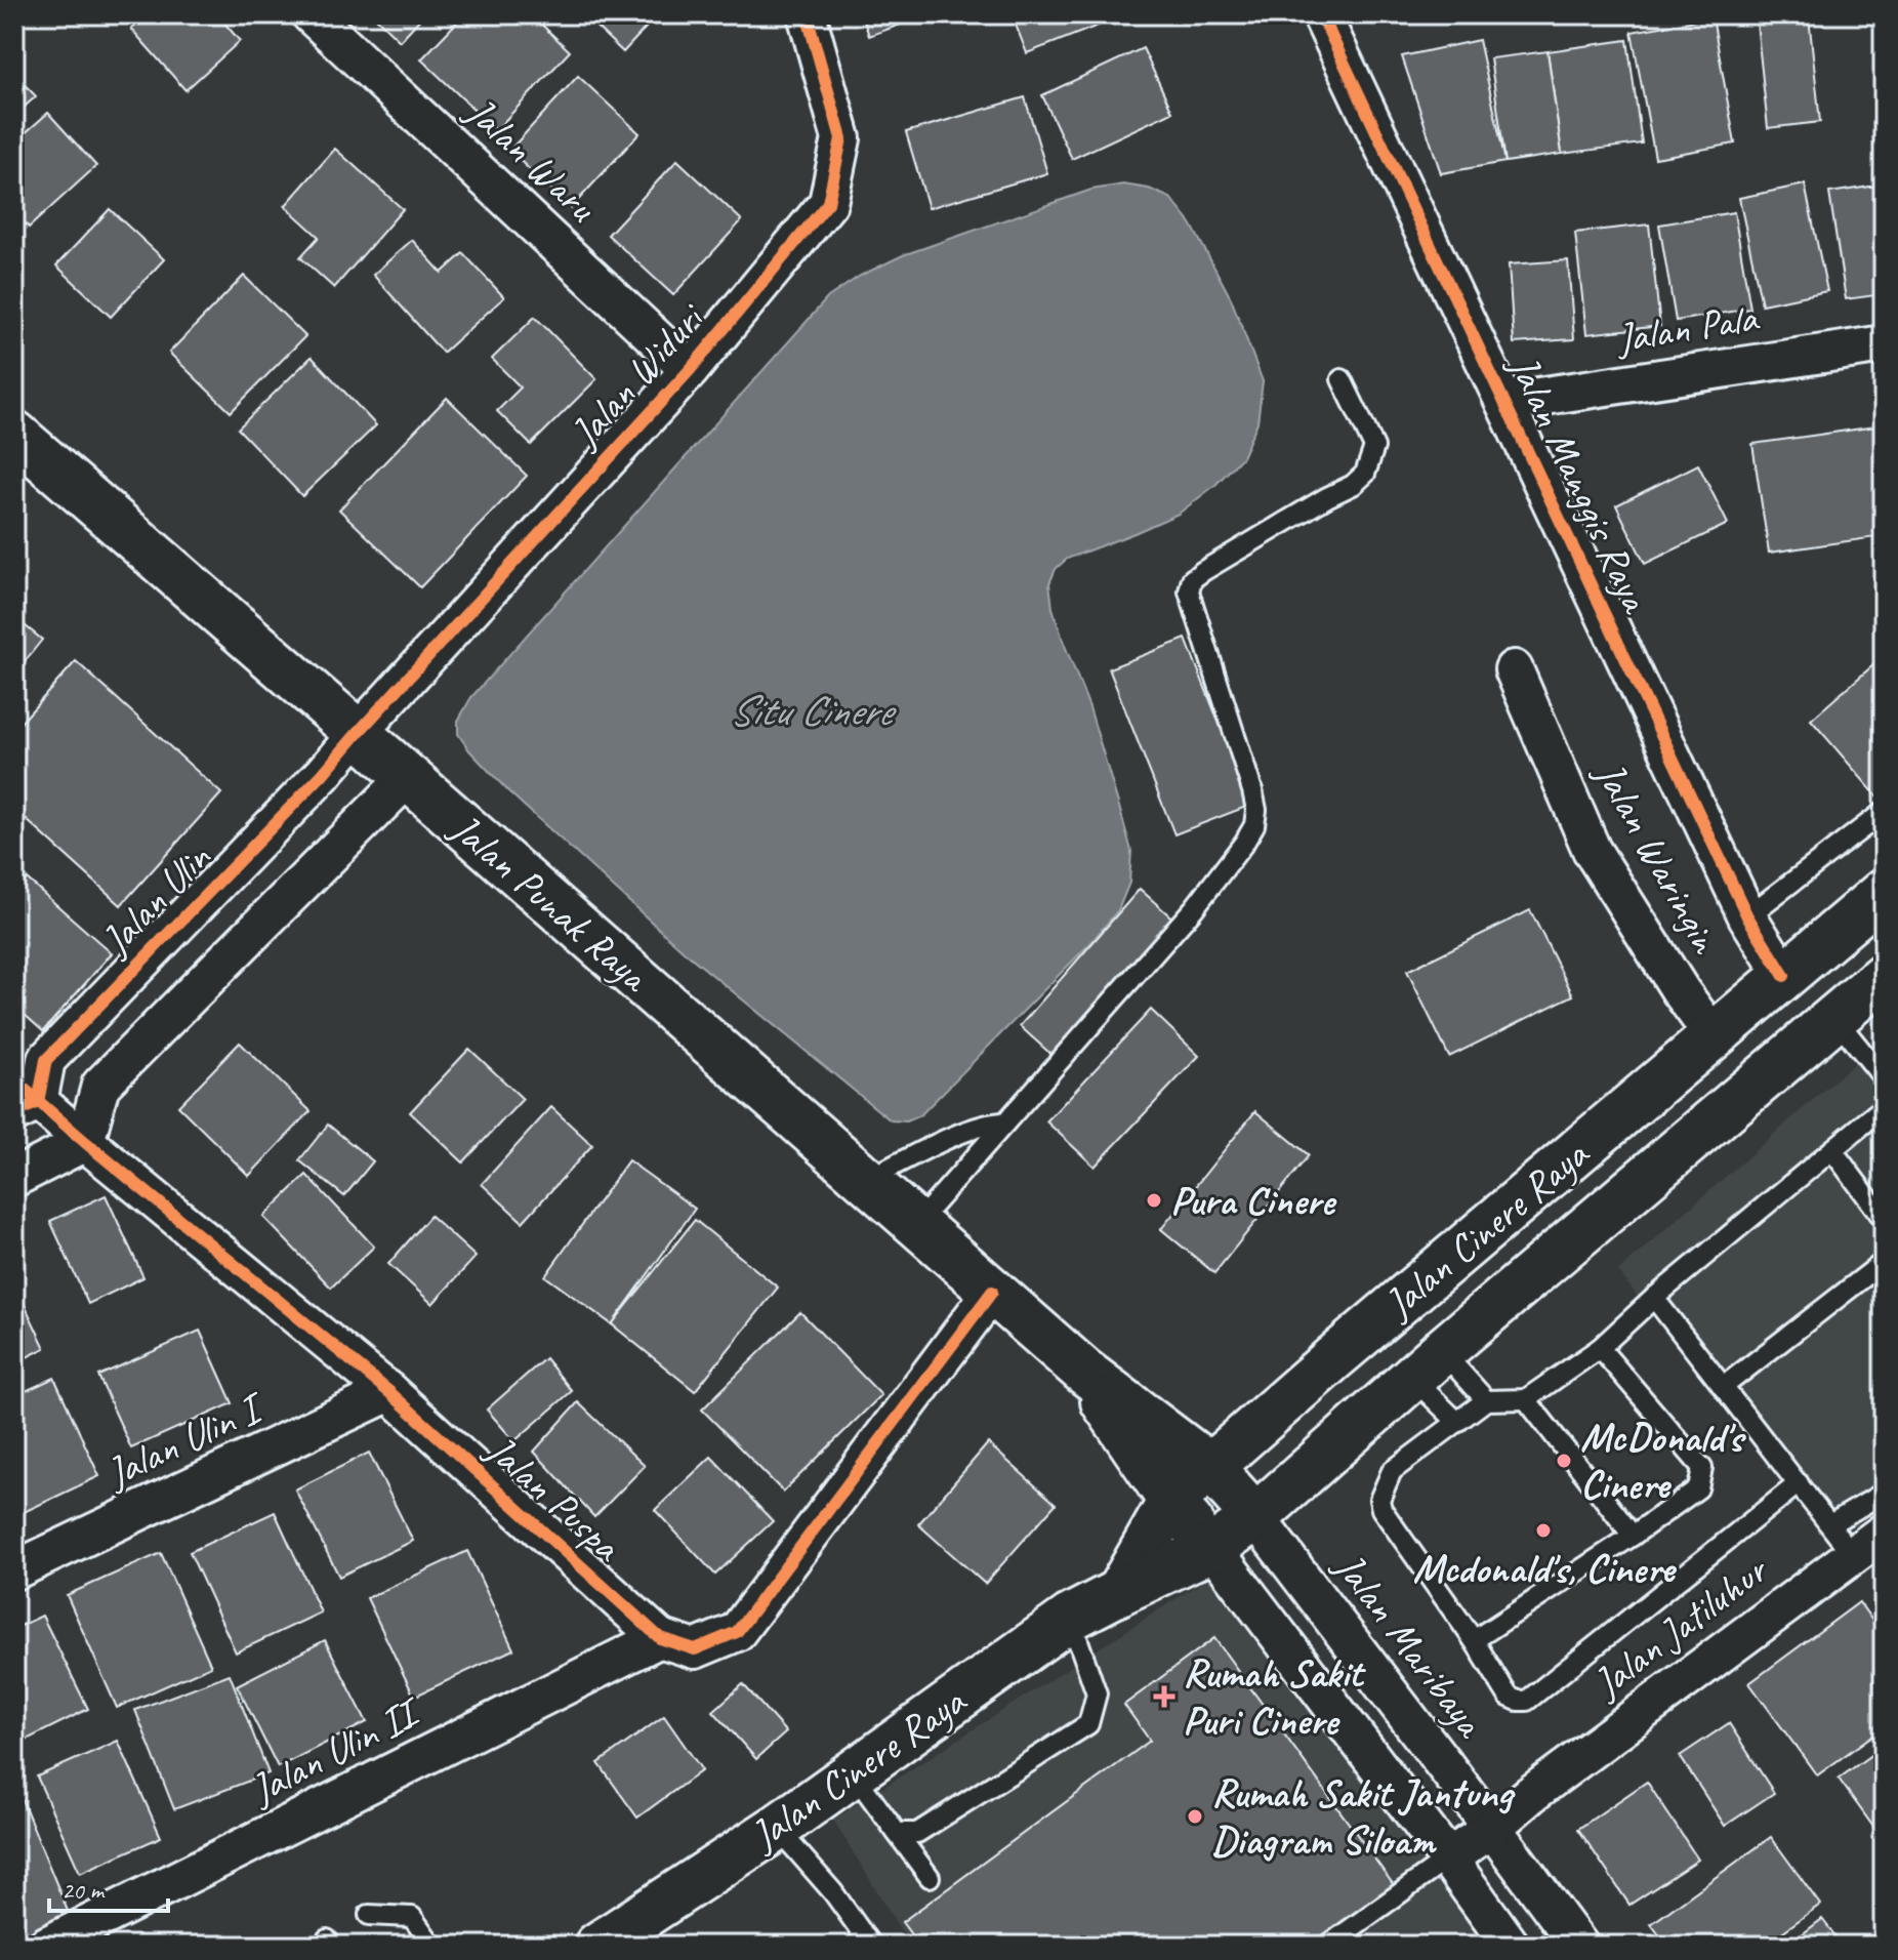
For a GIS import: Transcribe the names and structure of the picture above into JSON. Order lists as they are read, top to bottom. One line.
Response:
{"streets":{"main road":["Jalan Punak Raya","Jalan Cinere Raya"],"street":["Jalan Waru","Jalan Pala","Jalan Widuri","Jalan Manggis Raya","Jalan Waringin","Jalan Ulin","Jalan Ulin I","Jalan Puspa","Jalan Jatiluhur","Jalan Maribaya","Jalan Ulin II"]},"crossings":[["Jalan Waru","Jalan Widuri"],["Jalan Pala","Jalan Manggis Raya"],["Jalan Widuri","Jalan Ulin"],["Jalan Widuri","Jalan Punak Raya"],["Jalan Manggis Raya","Jalan Cinere Raya"],["Jalan Waringin","Jalan Cinere Raya"],["Jalan Ulin","Jalan Punak Raya"],["Jalan Ulin","Jalan Puspa"],["Jalan Punak Raya","Jalan Cinere Raya"],["Jalan Punak Raya","Jalan Puspa"],["Jalan Punak Raya","Jalan Maribaya"],["Jalan Cinere Raya","Jalan Maribaya"],["Jalan Ulin I","Jalan Puspa"],["Jalan Puspa","Jalan Ulin II"],["Jalan Jatiluhur","Jalan Maribaya"]],"water":["Situ Cinere"],"places":{"other":["Pura Cinere","McDonald's Cinere","Mcdonald's, Cinere","Rumah Sakit Jantung Diagram Siloam"],"health":["Rumah Sakit Puri Cinere"]},"scale_bar":"20 m"}
